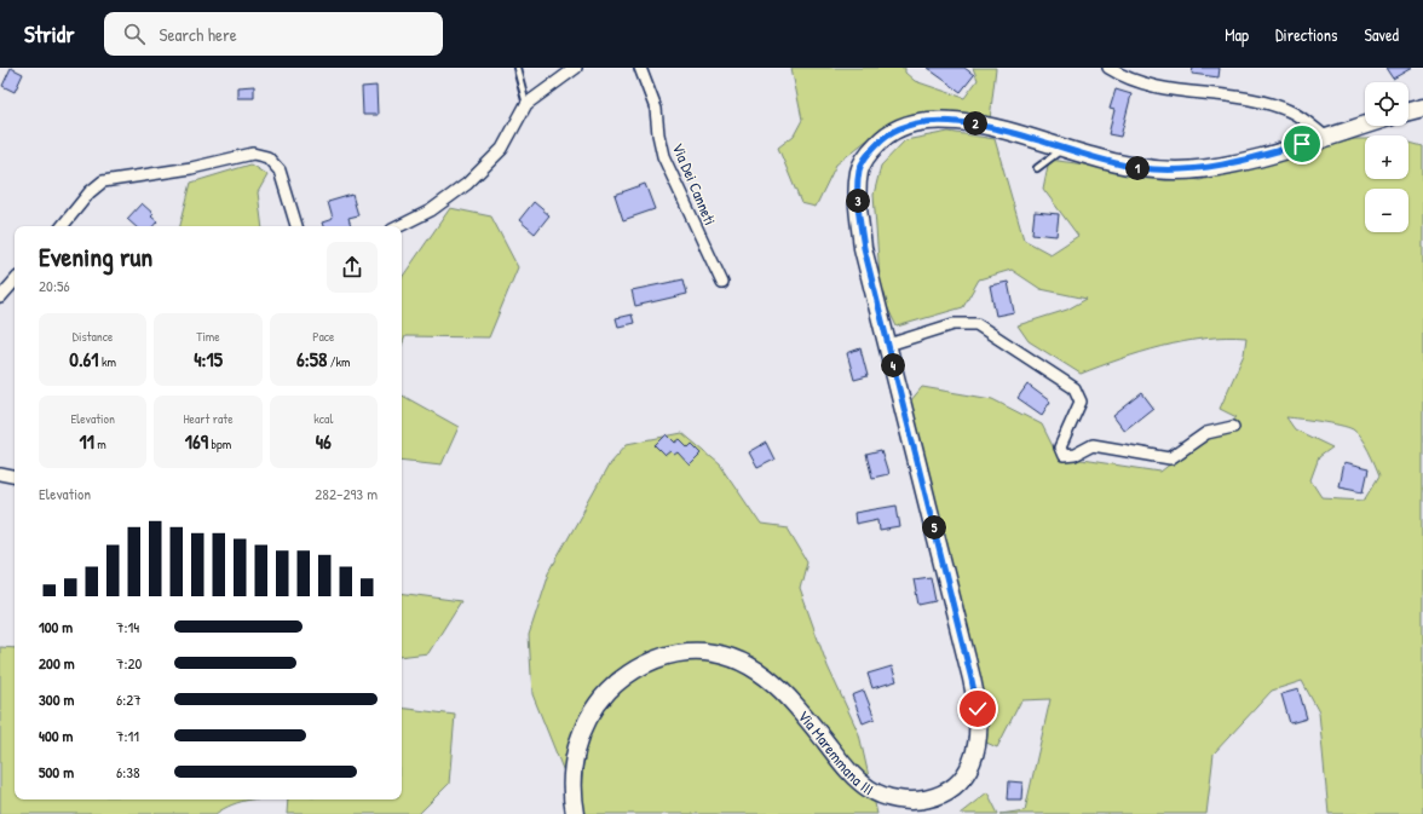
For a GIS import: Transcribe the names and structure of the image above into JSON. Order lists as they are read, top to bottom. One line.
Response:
{"streets":{"main road":["Via Maremmana III"],"street":["Via Dei Canneti"]},"page":{"header":"Stridr","search":"Search here","nav":["Map","Directions","Saved"],"map_buttons":["+","−"],"pins":["2","1","3","4","5"],"heading":["Evening run","20:56"],"stats":[["Distance","0.61 km"],["Time","4:15"],["Pace","6:58 /km"],["Elevation","11 m"],["Heart rate","169 bpm"],["kcal","46"]],"chart":["Elevation","282–293 m"],"list":[{"name":"100 m","note":"7:14"},{"name":"200 m","note":"7:20"},{"name":"300 m","note":"6:27"},{"name":"400 m","note":"7:11"},{"name":"500 m","note":"6:38"}]}}
